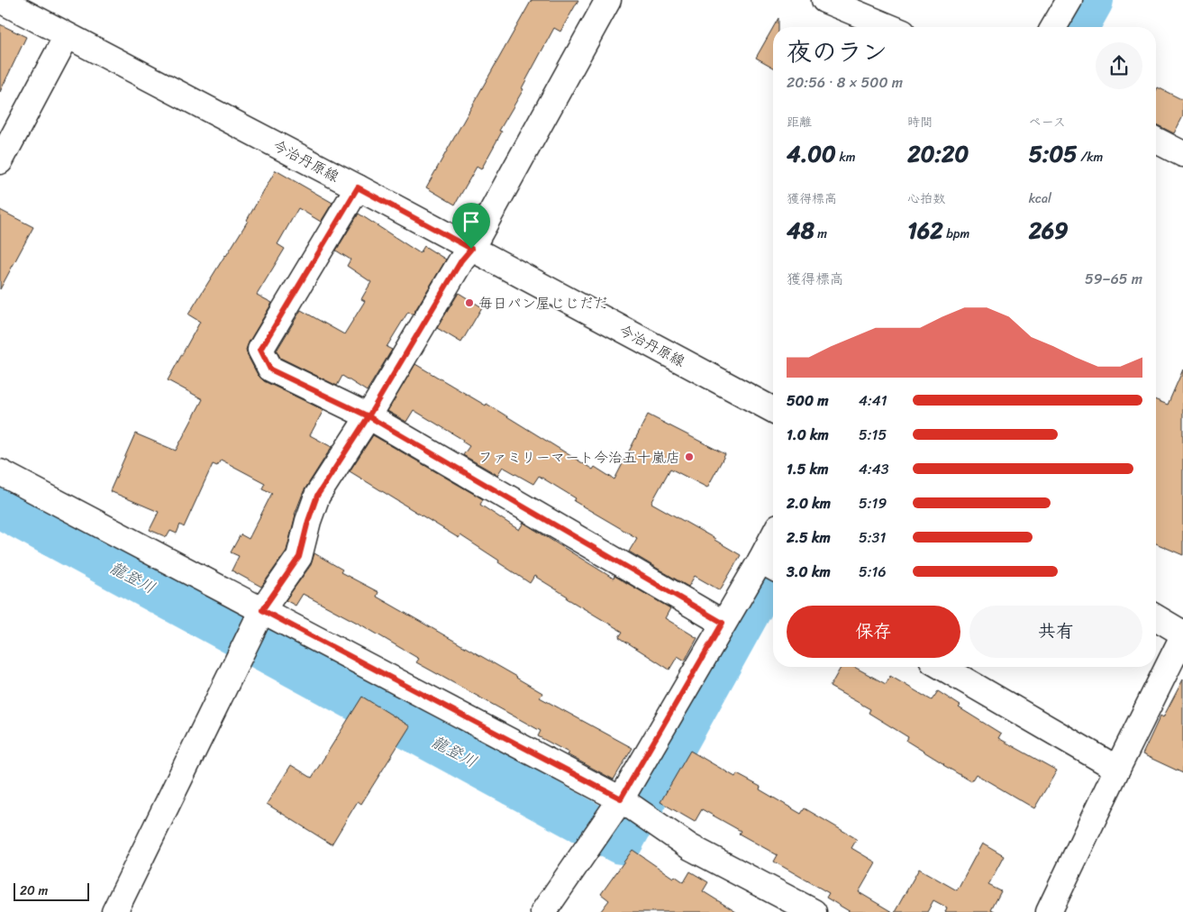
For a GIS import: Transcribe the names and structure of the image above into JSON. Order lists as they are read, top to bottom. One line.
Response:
{"streets":{"street":["今治丹原線"]},"water":["龍登川"],"places":["毎日パン屋じじだだ","ファミリーマート今治五十嵐店"],"scale_bar":"20 m","page":{"heading":["夜のラン","20:56 · 8 × 500 m"],"stats":[["距離","4.00 km"],["時間","20:20"],["ペース","5:05 /km"],["獲得標高","48 m"],["心拍数","162 bpm"],["kcal","269"]],"chart":["獲得標高","59–65 m"],"list":[{"name":"500 m","note":"4:41"},{"name":"1.0 km","note":"5:15"},{"name":"1.5 km","note":"4:43"},{"name":"2.0 km","note":"5:19"},{"name":"2.5 km","note":"5:31"},{"name":"3.0 km","note":"5:16"}],"buttons":["保存","共有"],"scale":"20 m"}}
